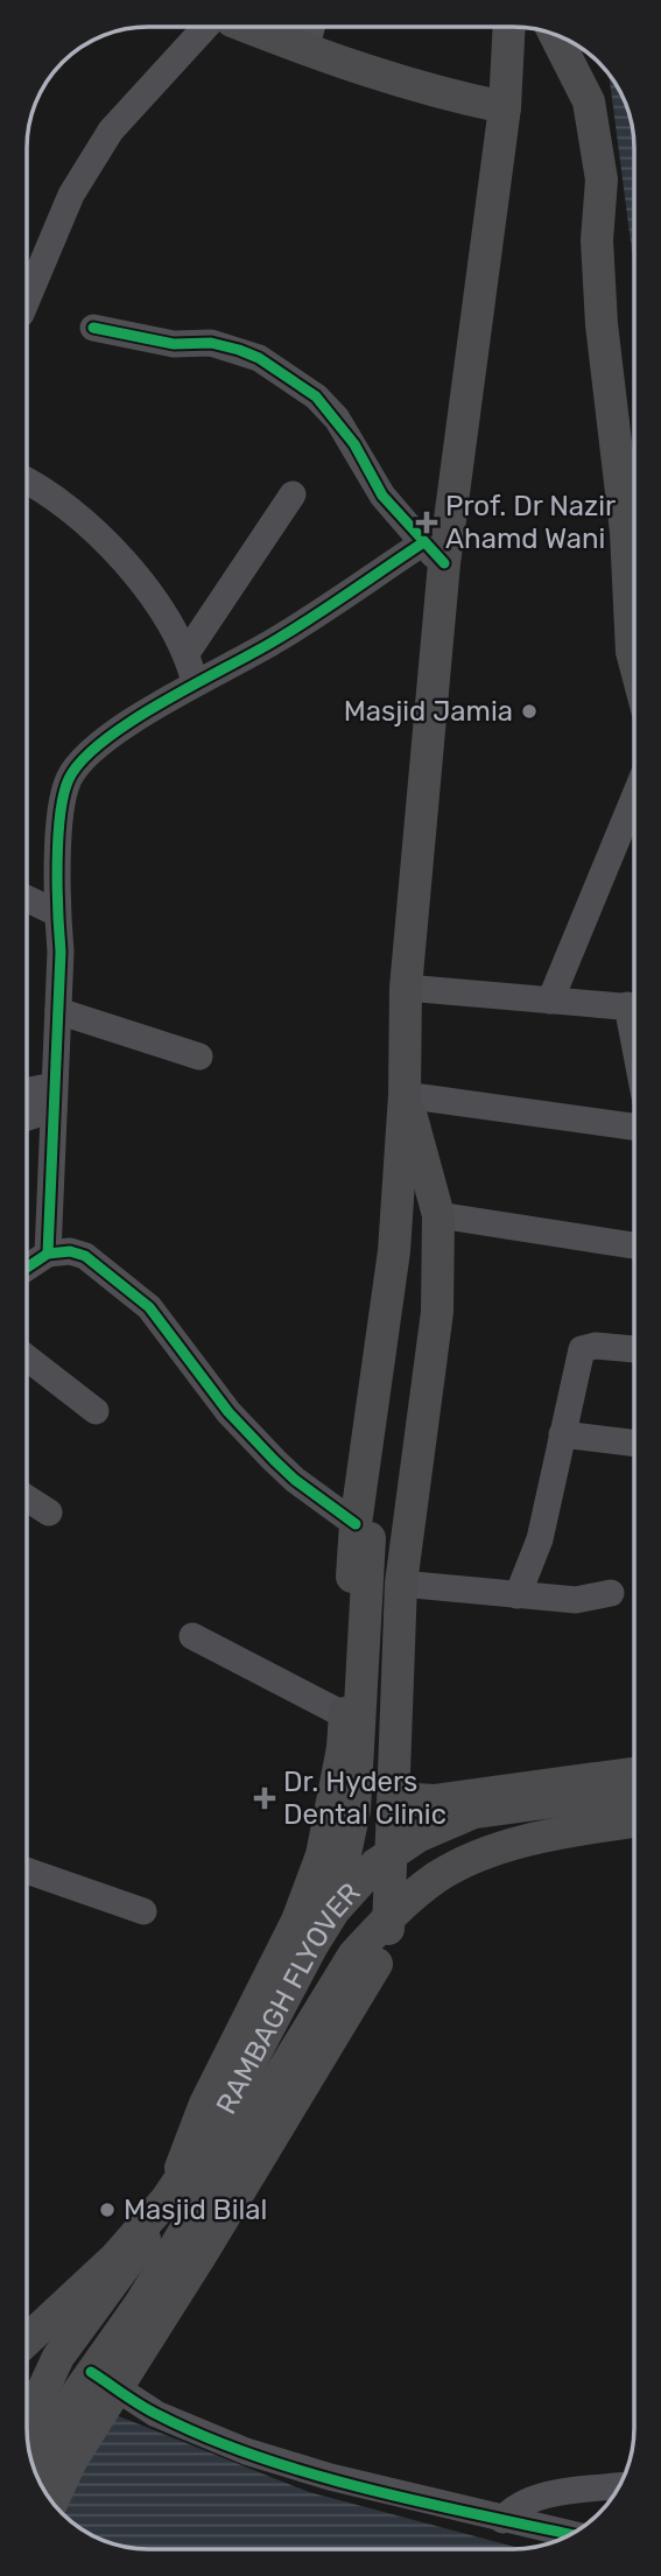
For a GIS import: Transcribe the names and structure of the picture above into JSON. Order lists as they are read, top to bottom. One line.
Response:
{"streets":{"main road":["RAMBAGH FLYOVER"]},"places":{"health":["Prof. Dr Nazir Ahamd Wani","Dr. Hyders Dental Clinic"],"other":["Masjid Jamia","Masjid Bilal"]}}
